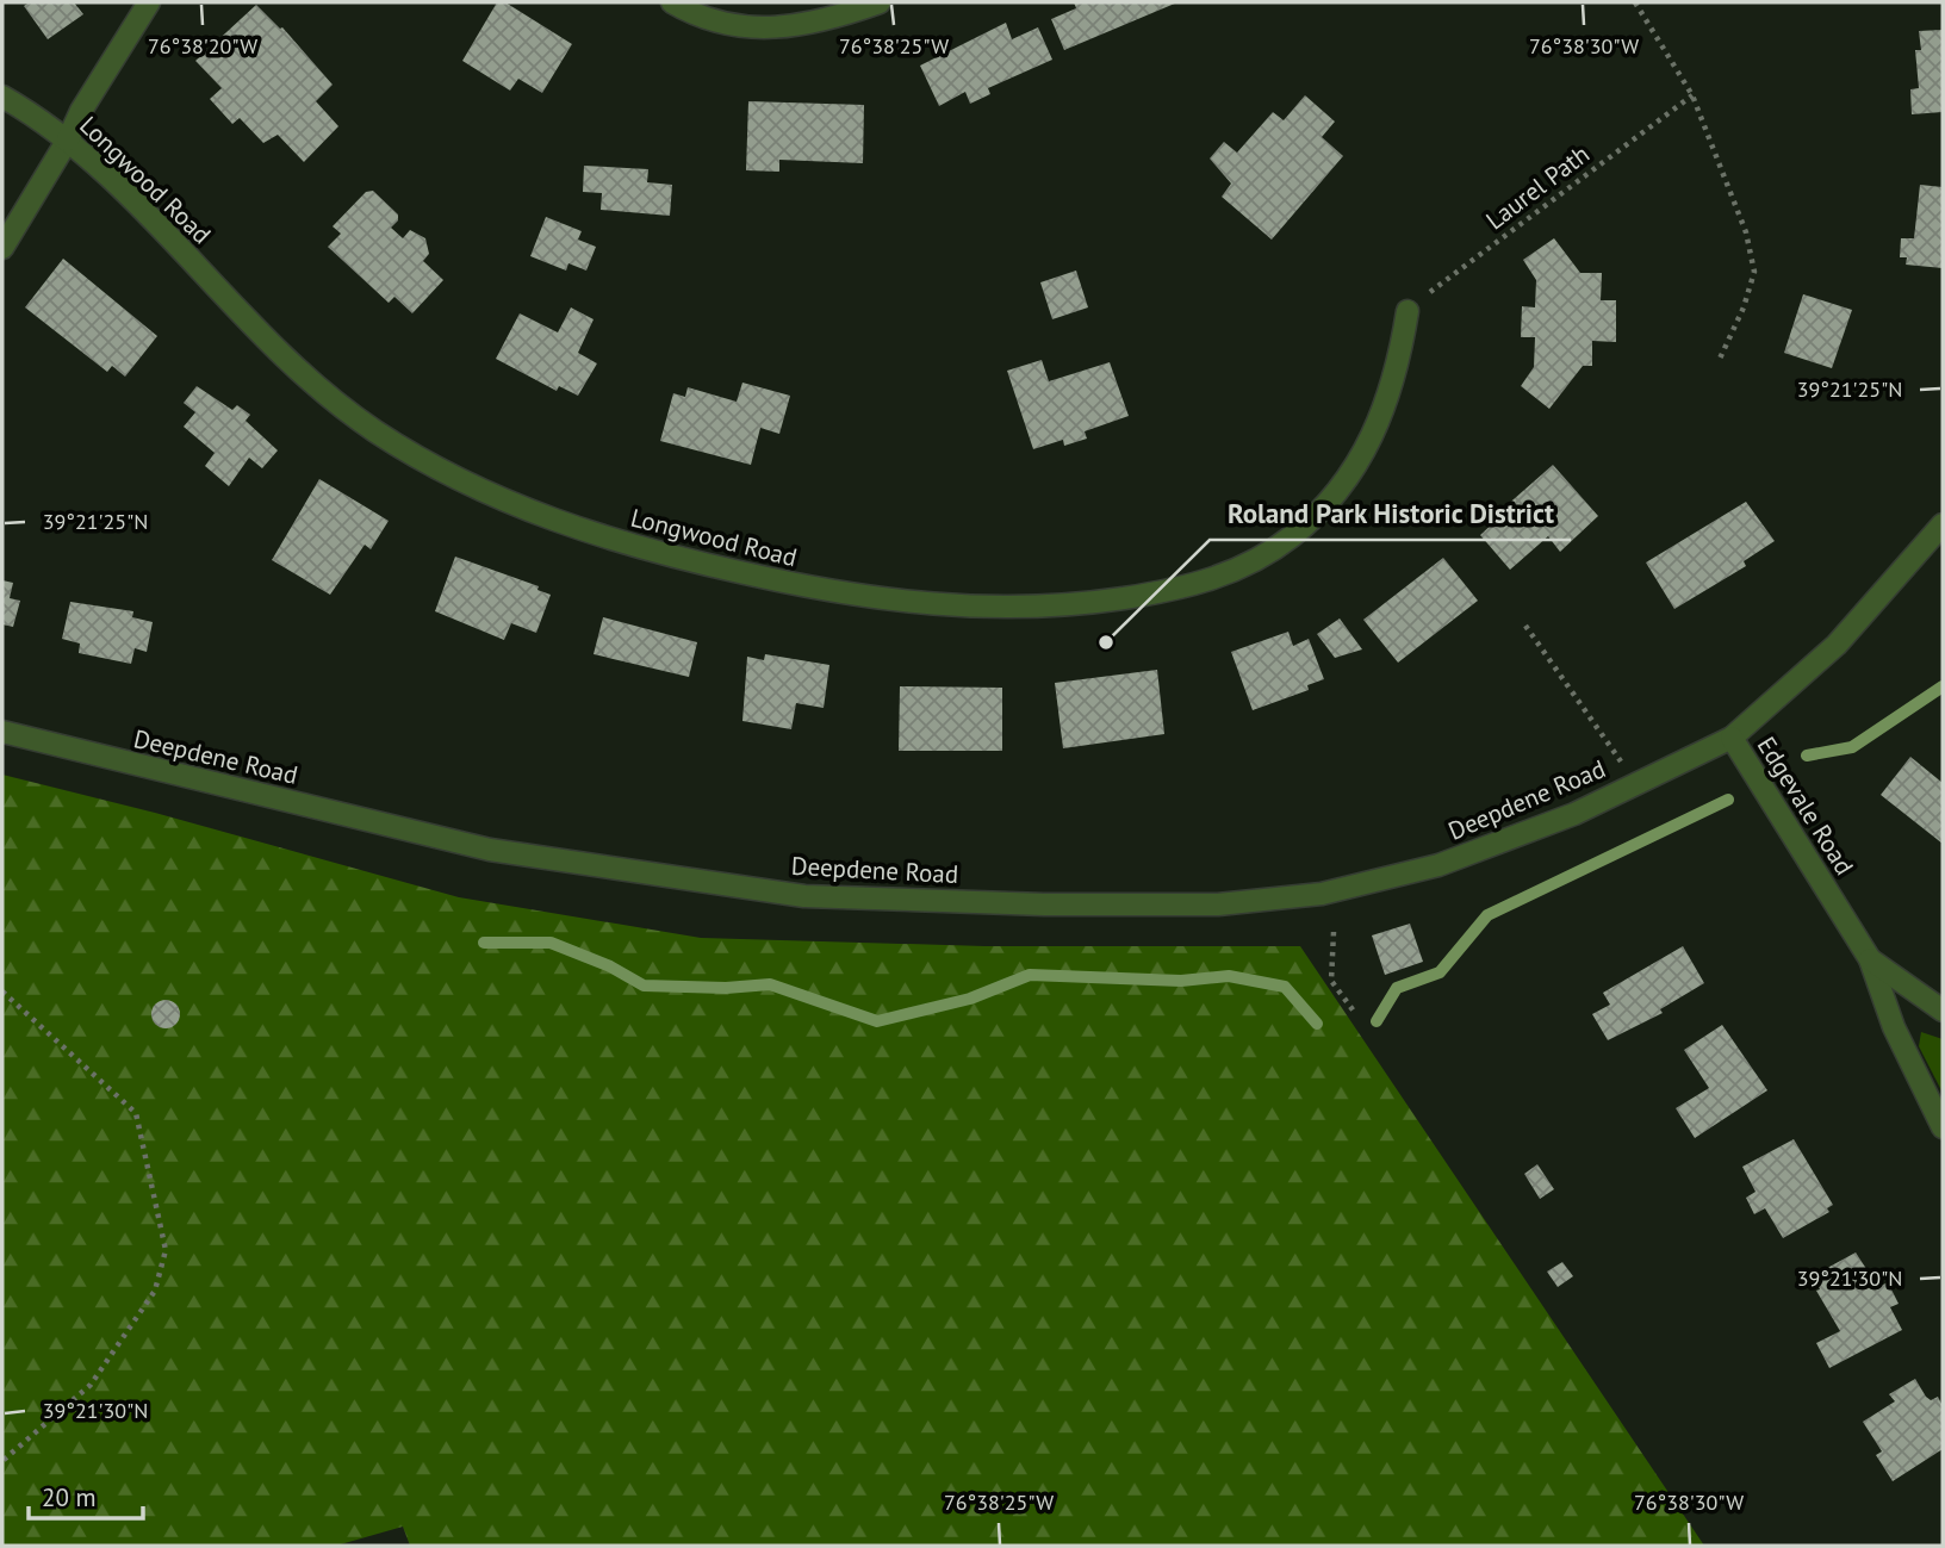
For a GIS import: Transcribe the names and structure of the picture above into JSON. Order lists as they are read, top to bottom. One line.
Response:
{"streets":{"street":["Longwood Road","Deepdene Road","Edgevale Road"],"path":["Laurel Path"]},"crossings":[["Longwood Road","Laurel Path"],["Deepdene Road","Edgevale Road"]],"places":["Roland Park Historic District"],"scale_bar":"20 m","coordinates":["76°38'20\"W","76°38'25\"W","76°38'30\"W","39°21'25\"N","39°21'30\"N"]}
